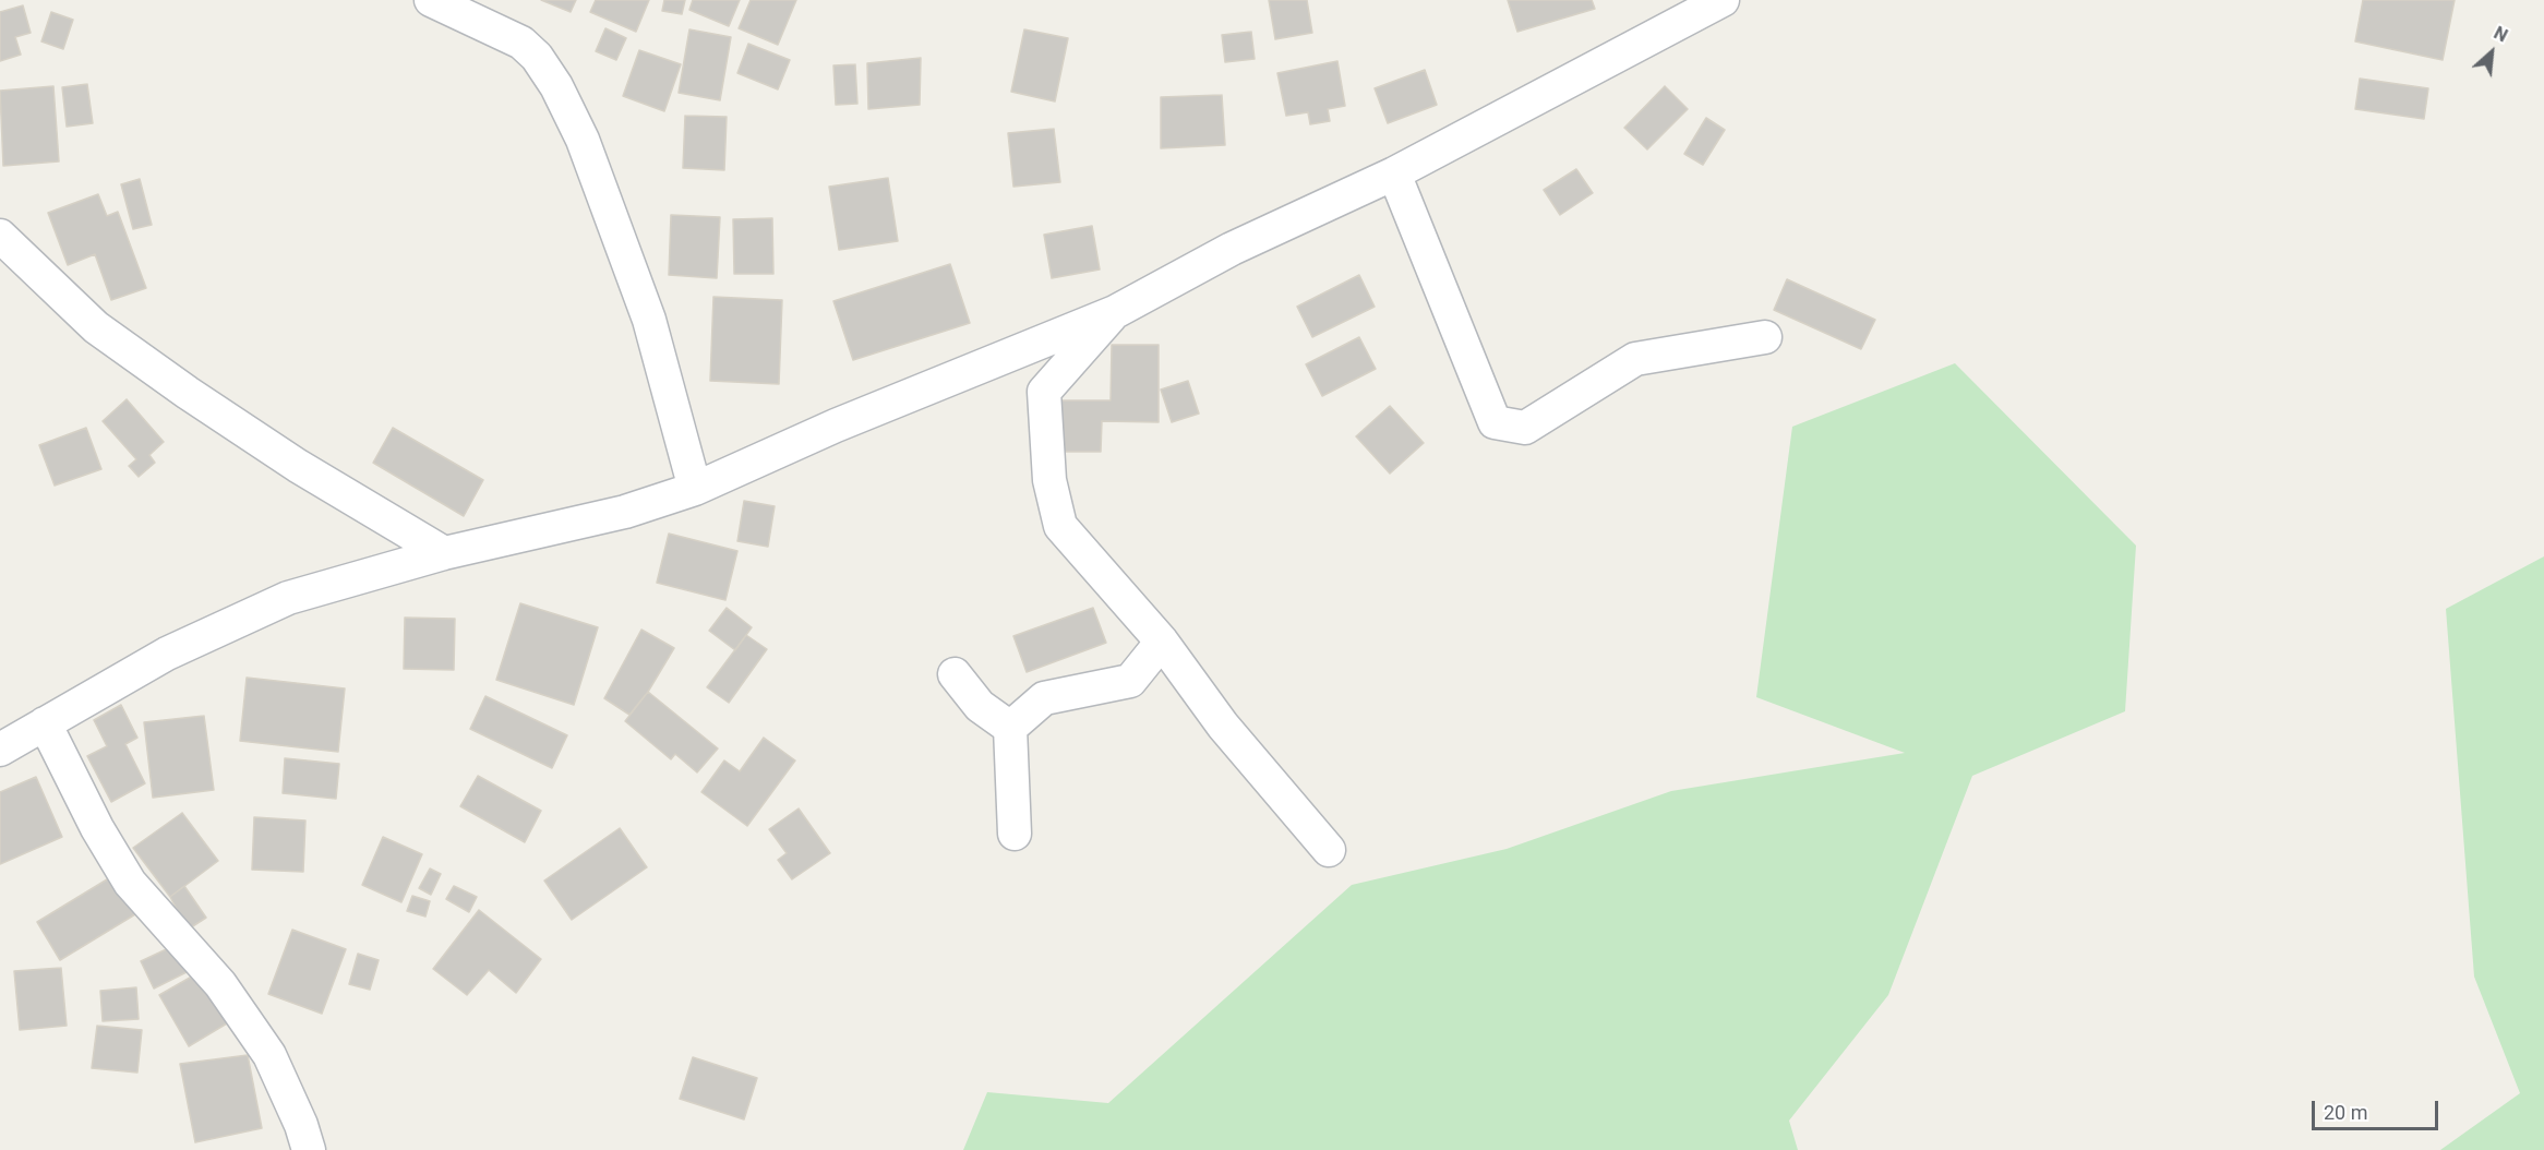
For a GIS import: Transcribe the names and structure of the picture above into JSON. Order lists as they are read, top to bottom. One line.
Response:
{"scale_bar":"20 m","north":"top right"}
